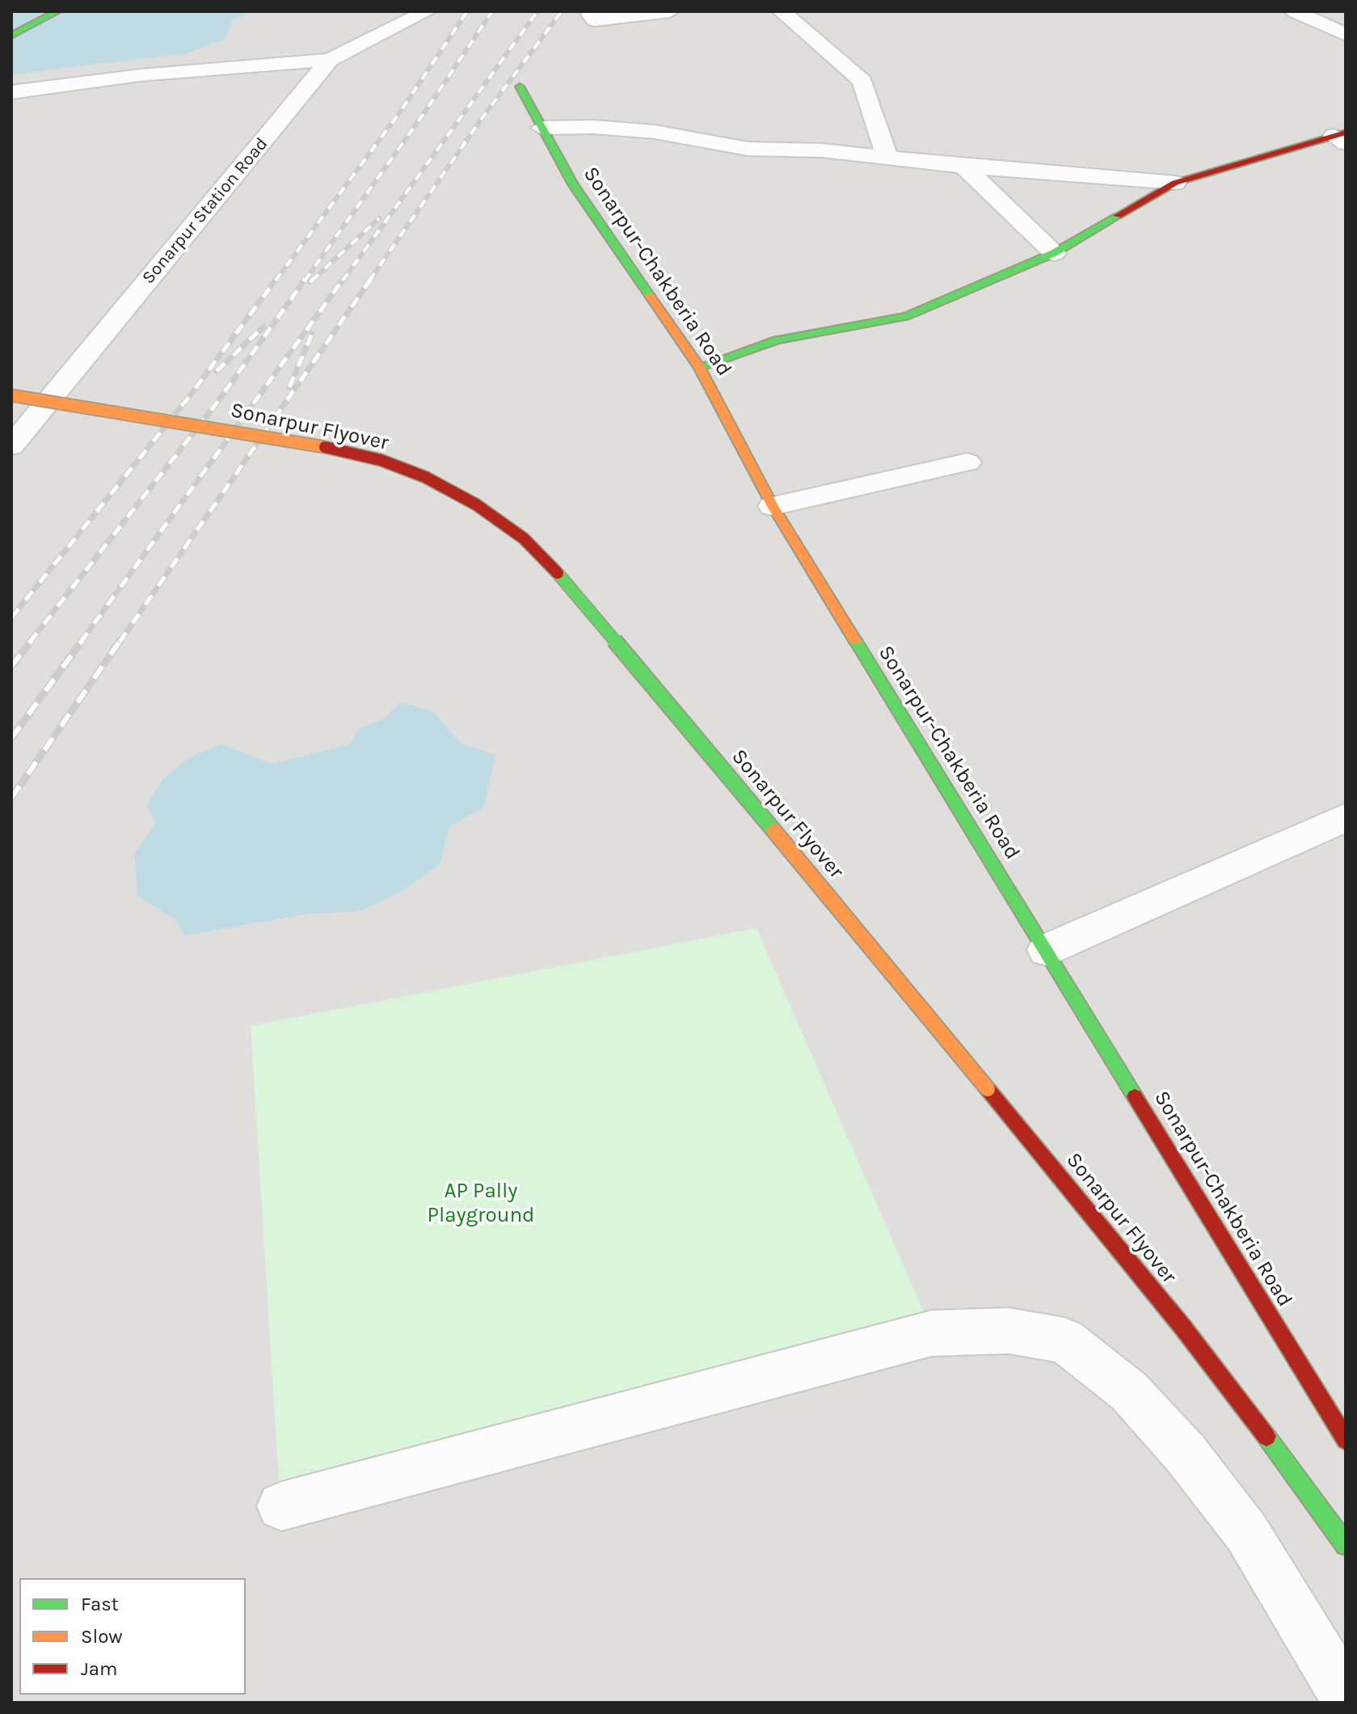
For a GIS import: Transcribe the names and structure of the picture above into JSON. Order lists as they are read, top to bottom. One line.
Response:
{"streets":{"main road":["Sonarpur-Chakberia Road","Sonarpur Flyover"],"street":["Sonarpur Station Road"]},"parks":["AP Pally Playground"],"legend":["Fast","Slow","Jam"]}
